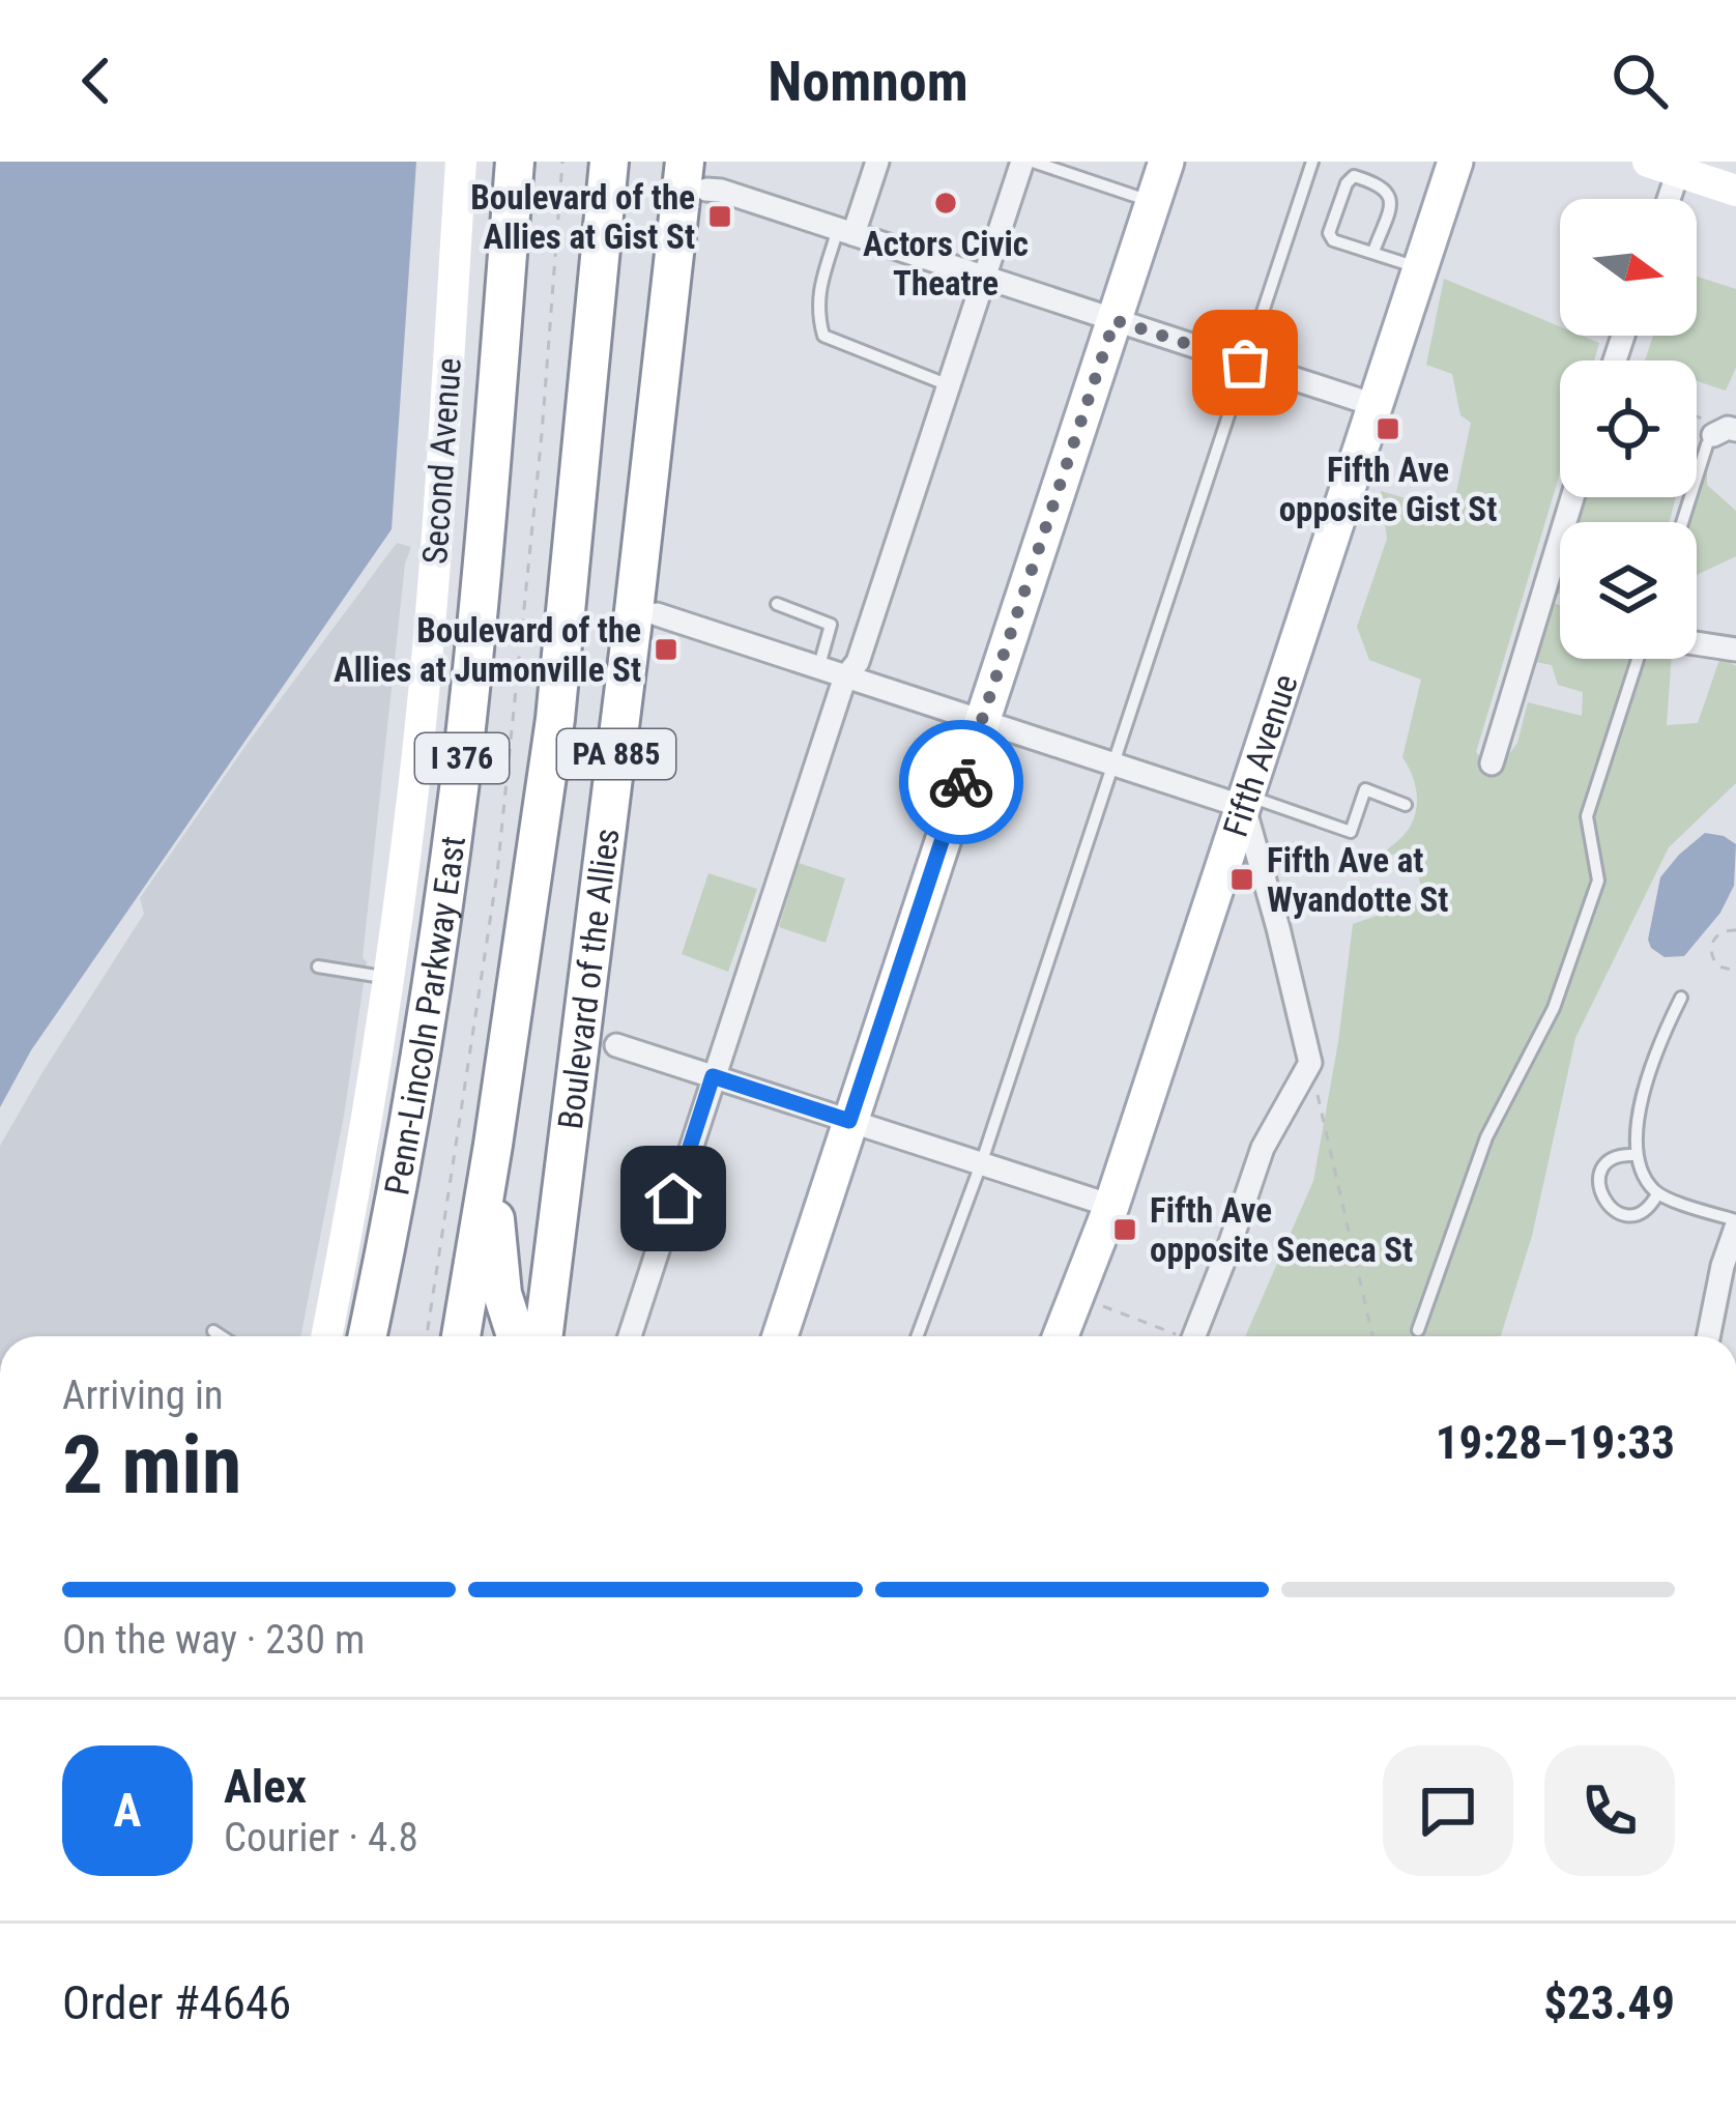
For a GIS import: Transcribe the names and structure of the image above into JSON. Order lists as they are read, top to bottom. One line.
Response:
{"streets":{"highway":["PA 885","I 376","Boulevard of the Allies","Penn-Lincoln Parkway East"],"main road":["Second Avenue","Fifth Avenue"]},"places":{"other":["Actors Civic Theatre"],"transit":["Boulevard of the Allies at Gist St","Fifth Ave opposite Gist St","Boulevard of the Allies at Jumonville St","Fifth Ave at Wyandotte St","Fifth Ave opposite Seneca St"]},"north":"right","page":{"header":"Nomnom","heading":["2 min","Arriving in","19:28–19:33"],"panel":["Alex","Courier · 4.8","Order #4646","$23.49"],"bar":"On the way · 230 m","round":"A"}}
